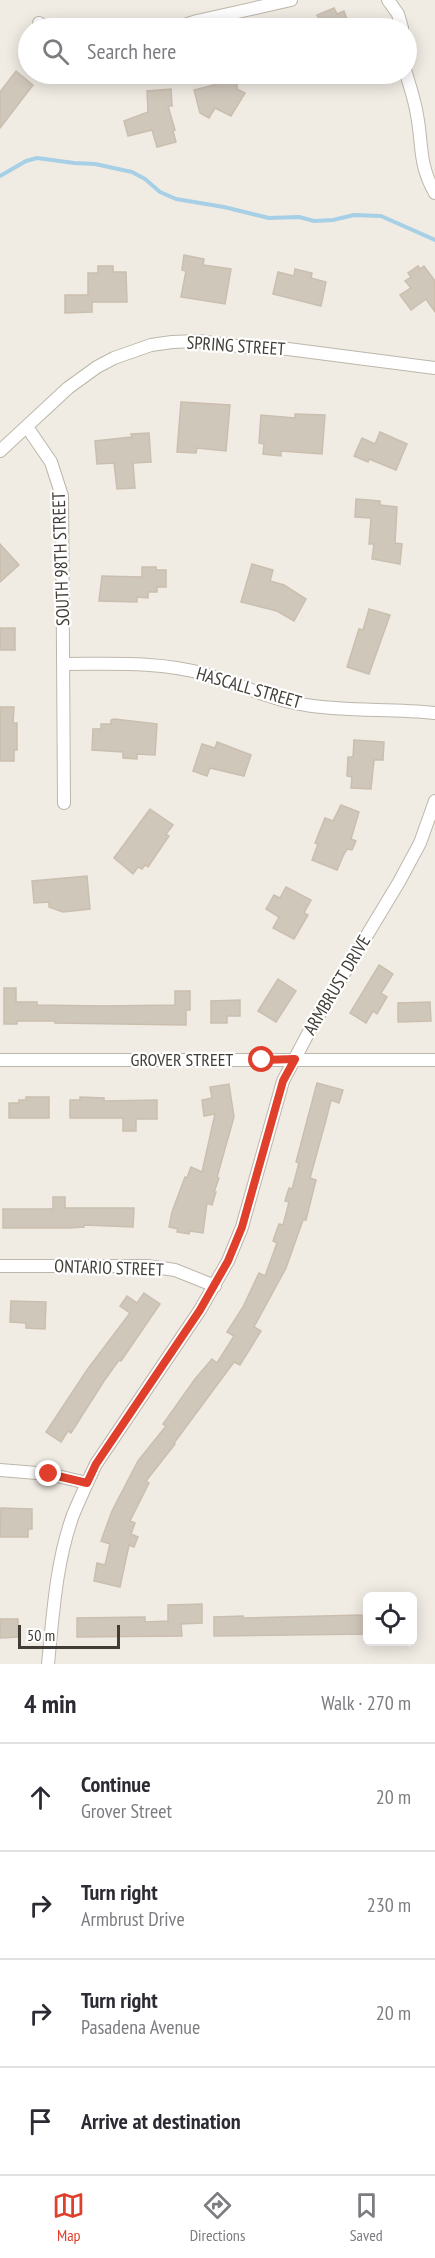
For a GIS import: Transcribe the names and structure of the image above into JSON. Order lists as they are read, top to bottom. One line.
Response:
{"streets":{"street":["SPRING STREET","SOUTH 98TH STREET","HASCALL STREET","ARMBRUST DRIVE","GROVER STREET","ONTARIO STREET"]},"crossings":[["SPRING STREET","SOUTH 98TH STREET"],["SOUTH 98TH STREET","HASCALL STREET"],["ARMBRUST DRIVE","GROVER STREET"],["ARMBRUST DRIVE","ONTARIO STREET"]],"scale_bar":"50 m","page":{"search":"Search here","scale":"50 m","heading":["4 min","Walk · 270 m"],"list":[["Continue","Grover Street","20 m"],["Turn right","Armbrust Drive","230 m"],["Turn right","Pasadena Avenue","20 m"],"Arrive at destination"],"nav":["Map","Directions","Saved"]}}
